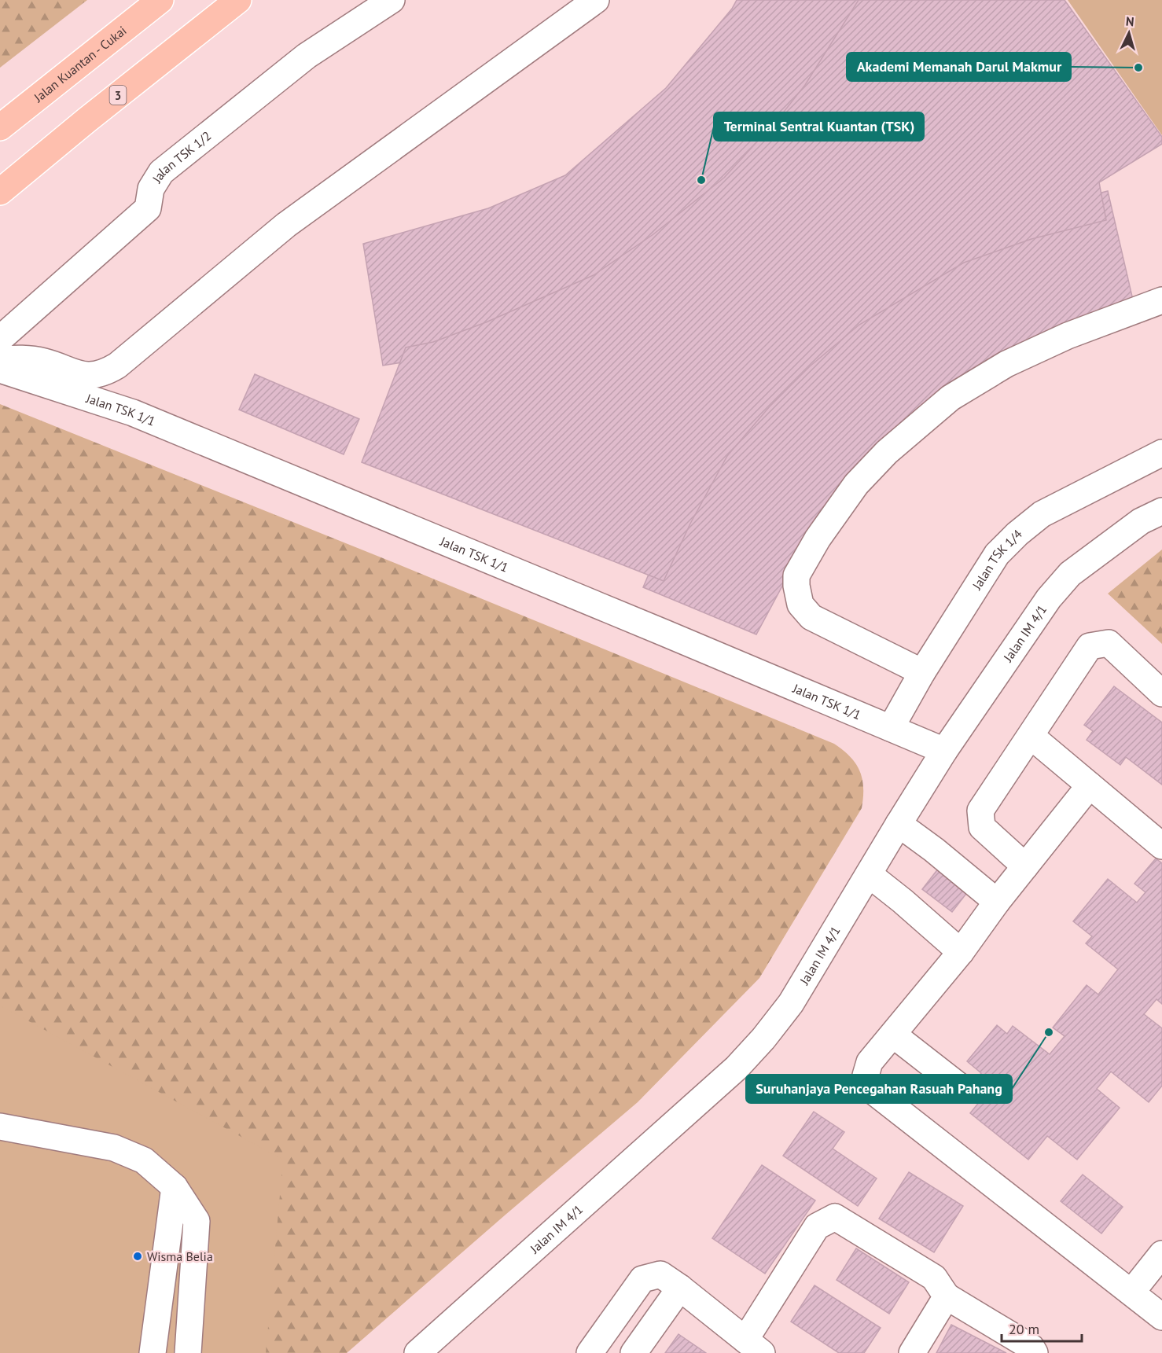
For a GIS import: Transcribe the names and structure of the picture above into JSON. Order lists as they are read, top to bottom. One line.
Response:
{"streets":{"highway":["Jalan Kuantan - Cukai","3"],"street":["Jalan TSK 1/2","Jalan TSK 1/1","Jalan TSK 1/4","Jalan IM 4/1"]},"crossings":[["Jalan TSK 1/1","Jalan TSK 1/4"],["Jalan TSK 1/1","Jalan IM 4/1"]],"places":["Akademi Memanah Darul Makmur","Terminal Sentral Kuantan (TSK)","Suruhanjaya Pencegahan Rasuah Pahang","Wisma Belia"],"scale_bar":"20 m","north":"top"}
